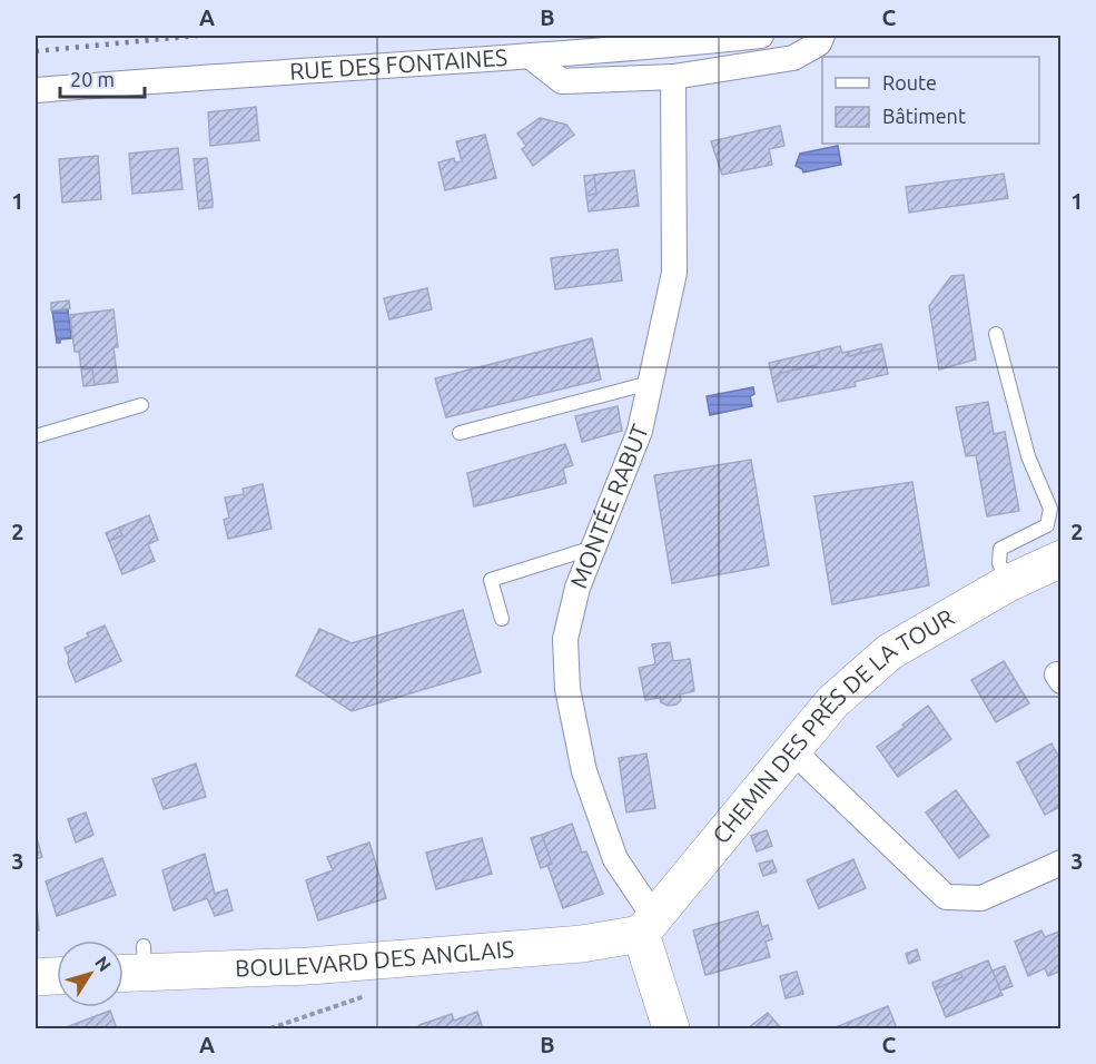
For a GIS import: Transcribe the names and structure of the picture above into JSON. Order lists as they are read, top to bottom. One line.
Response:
{"streets":{"street":["RUE DES FONTAINES","MONTÉE RABUT","CHEMIN DES PRÉS DE LA TOUR","BOULEVARD DES ANGLAIS"]},"crossings":[["MONTÉE RABUT","CHEMIN DES PRÉS DE LA TOUR"],["MONTÉE RABUT","BOULEVARD DES ANGLAIS"],["CHEMIN DES PRÉS DE LA TOUR","BOULEVARD DES ANGLAIS"]],"legend":["Route","Bâtiment"],"scale_bar":"20 m","north":"top right","grid":{"columns":["A","B","C"],"rows":["1","2","3"]}}
